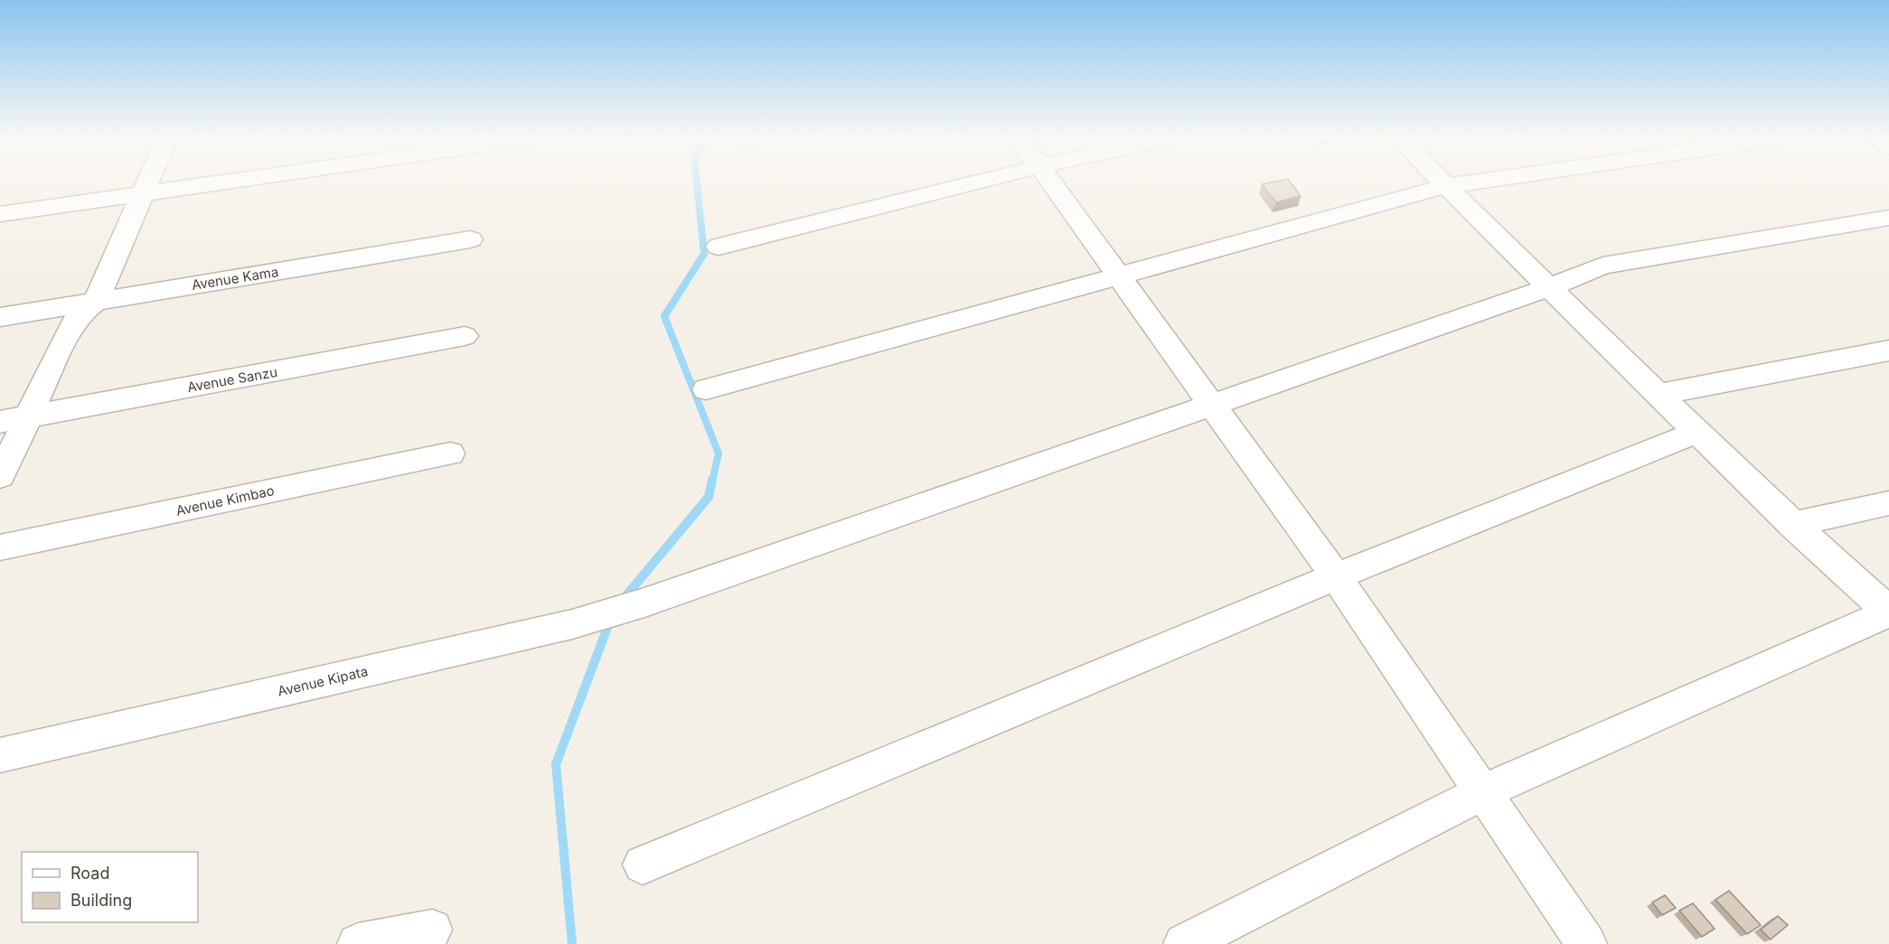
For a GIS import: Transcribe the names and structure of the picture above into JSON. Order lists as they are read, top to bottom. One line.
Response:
{"streets":{"street":["Avenue Kama","Avenue Sanzu","Avenue Kimbao","Avenue Kipata"]},"legend":["Road","Building"]}
